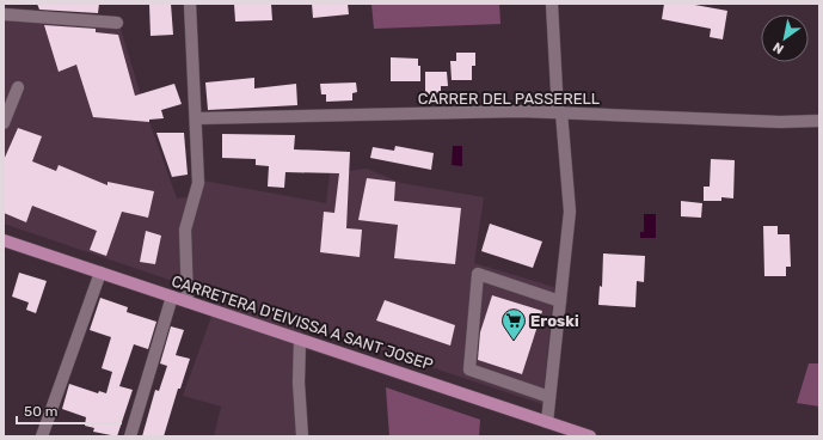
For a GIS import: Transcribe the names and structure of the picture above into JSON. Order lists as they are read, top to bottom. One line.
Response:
{"streets":{"main road":["CARRETERA D'EIVISSA A SANT JOSEP"],"street":["CARRER DEL PASSERELL"]},"places":{"supermarket":["Eroski"]},"scale_bar":"50 m","north":"bottom left"}
